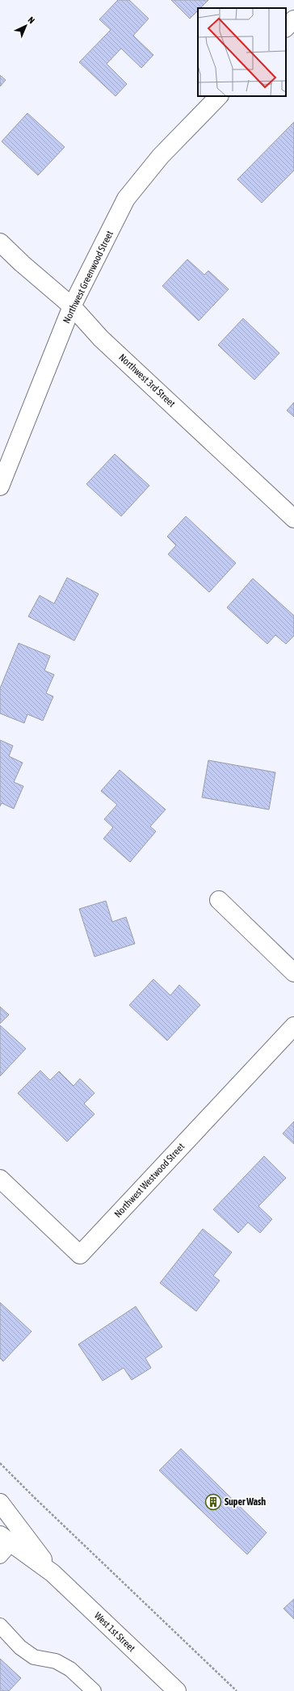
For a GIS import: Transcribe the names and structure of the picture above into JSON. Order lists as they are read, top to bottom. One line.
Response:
{"streets":{"street":["Northwest Greenwood Street","Northwest 3rd Street","Northwest Westwood Street","West 1st Street"]},"crossings":[["Northwest Greenwood Street","Northwest 3rd Street"]],"places":{"building":["Super Wash"]},"north":"top right"}
